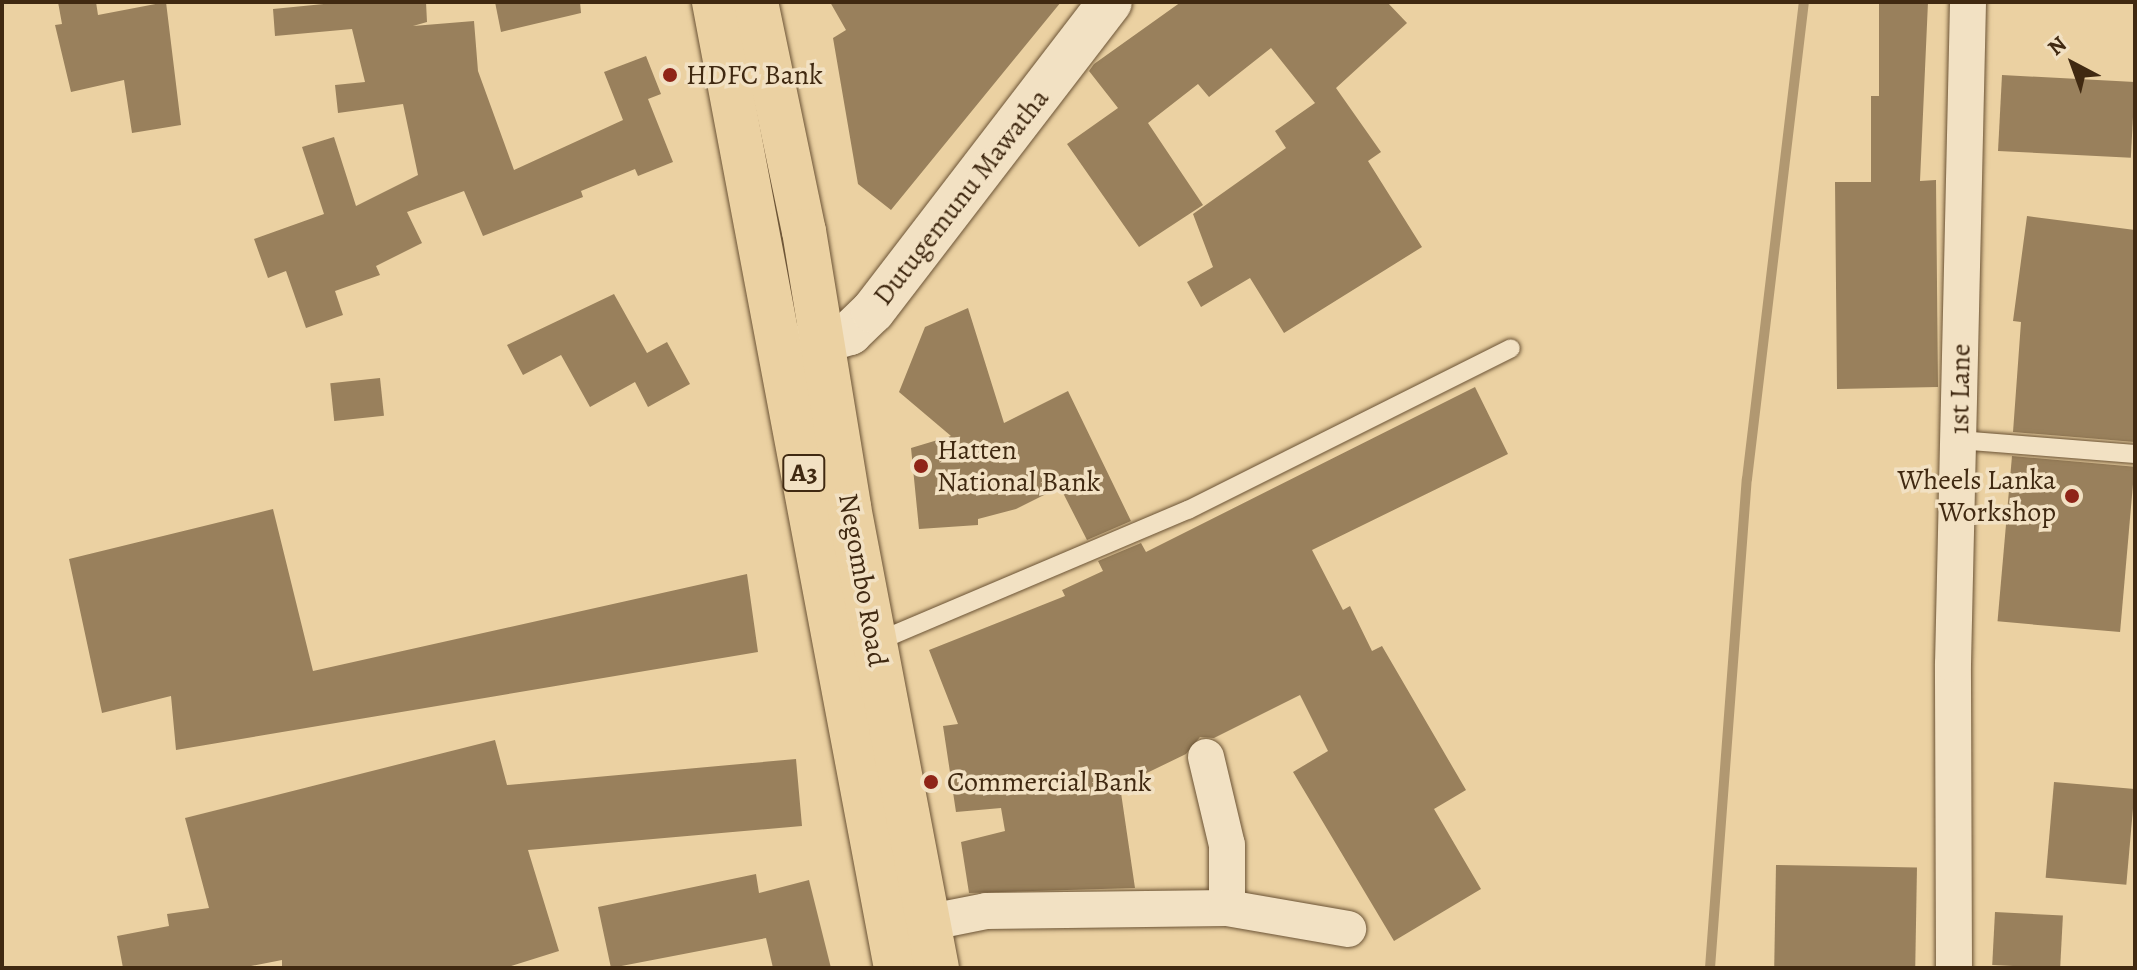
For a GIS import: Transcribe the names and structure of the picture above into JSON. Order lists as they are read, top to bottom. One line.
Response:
{"streets":{"highway":["A3","Negombo Road"],"street":["Dutugemunu Mawatha","1st Lane"]},"crossings":[["Dutugemunu Mawatha","Negombo Road"]],"places":["HDFC Bank","Hatten National Bank","Wheels Lanka Workshop","Commercial Bank"],"north":"top left"}
